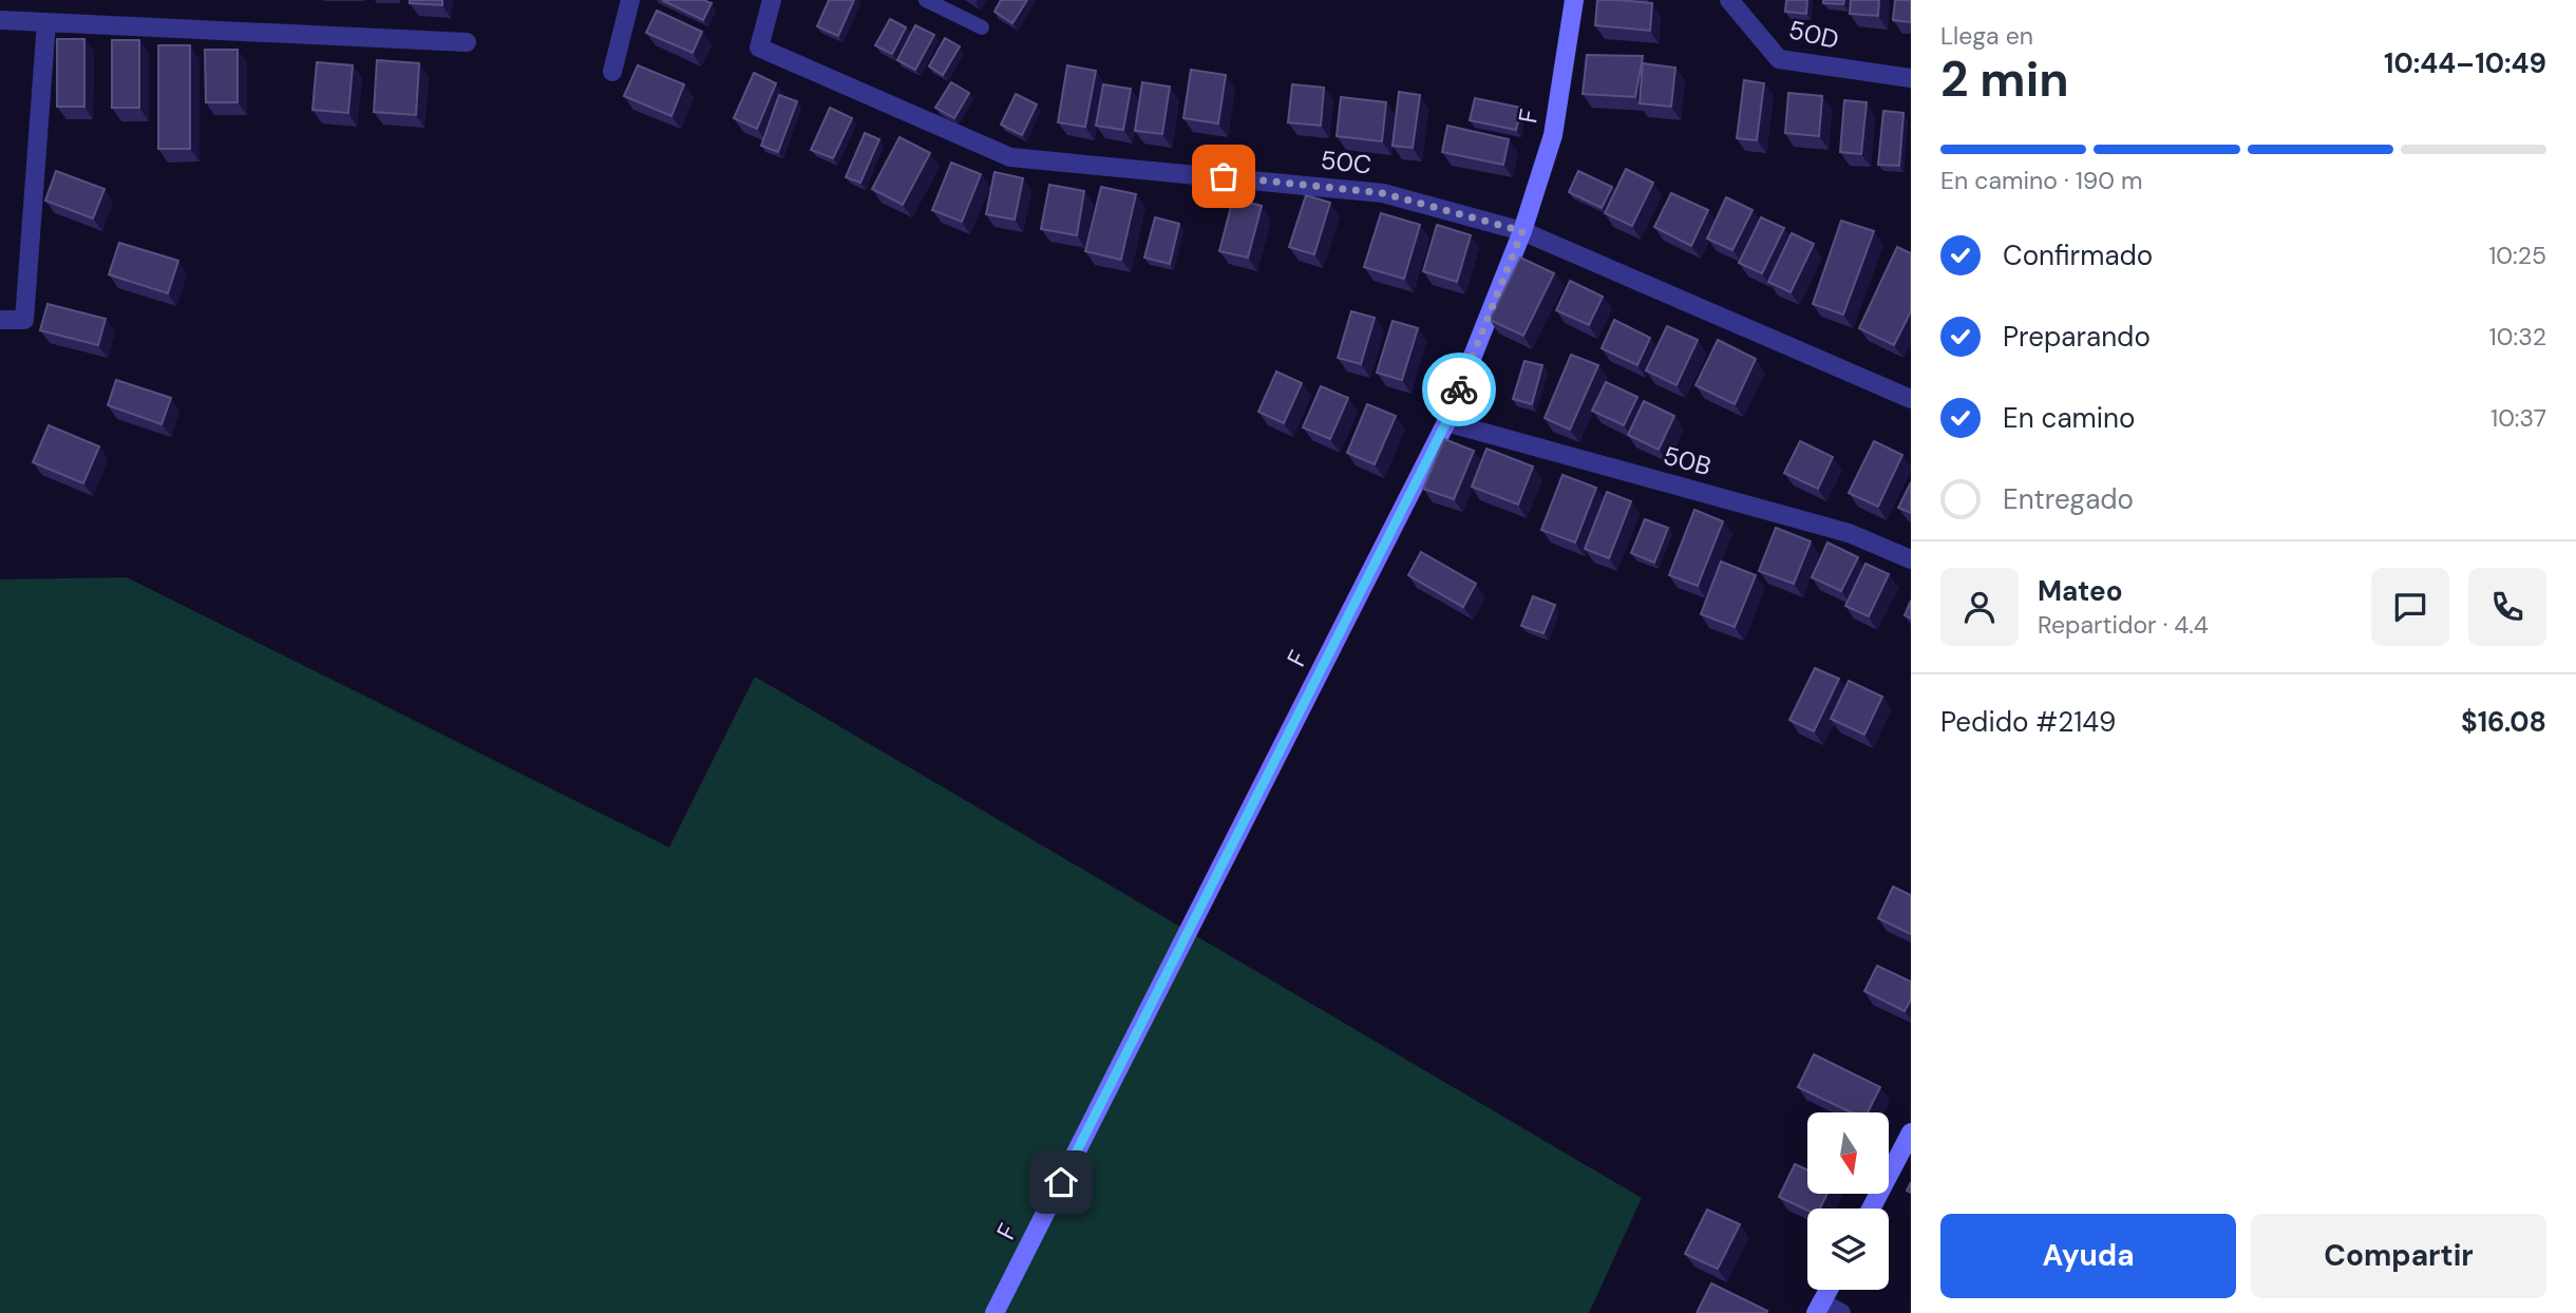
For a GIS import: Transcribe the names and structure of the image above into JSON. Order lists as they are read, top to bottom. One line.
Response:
{"streets":{"street":["50D","F","50C","50B"]},"crossings":[["F","50C"],["F","50B"]],"north":"bottom","page":{"heading":["2 min","Llega en","10:44–10:49"],"panel":["Mateo","Repartidor · 4.4","Pedido #2149","$16.08"],"bar":"En camino · 190 m","list":[["Confirmado","10:25"],["Preparando","10:32"],["En camino","10:37"],"Entregado"],"buttons":["Ayuda","Compartir"]}}
